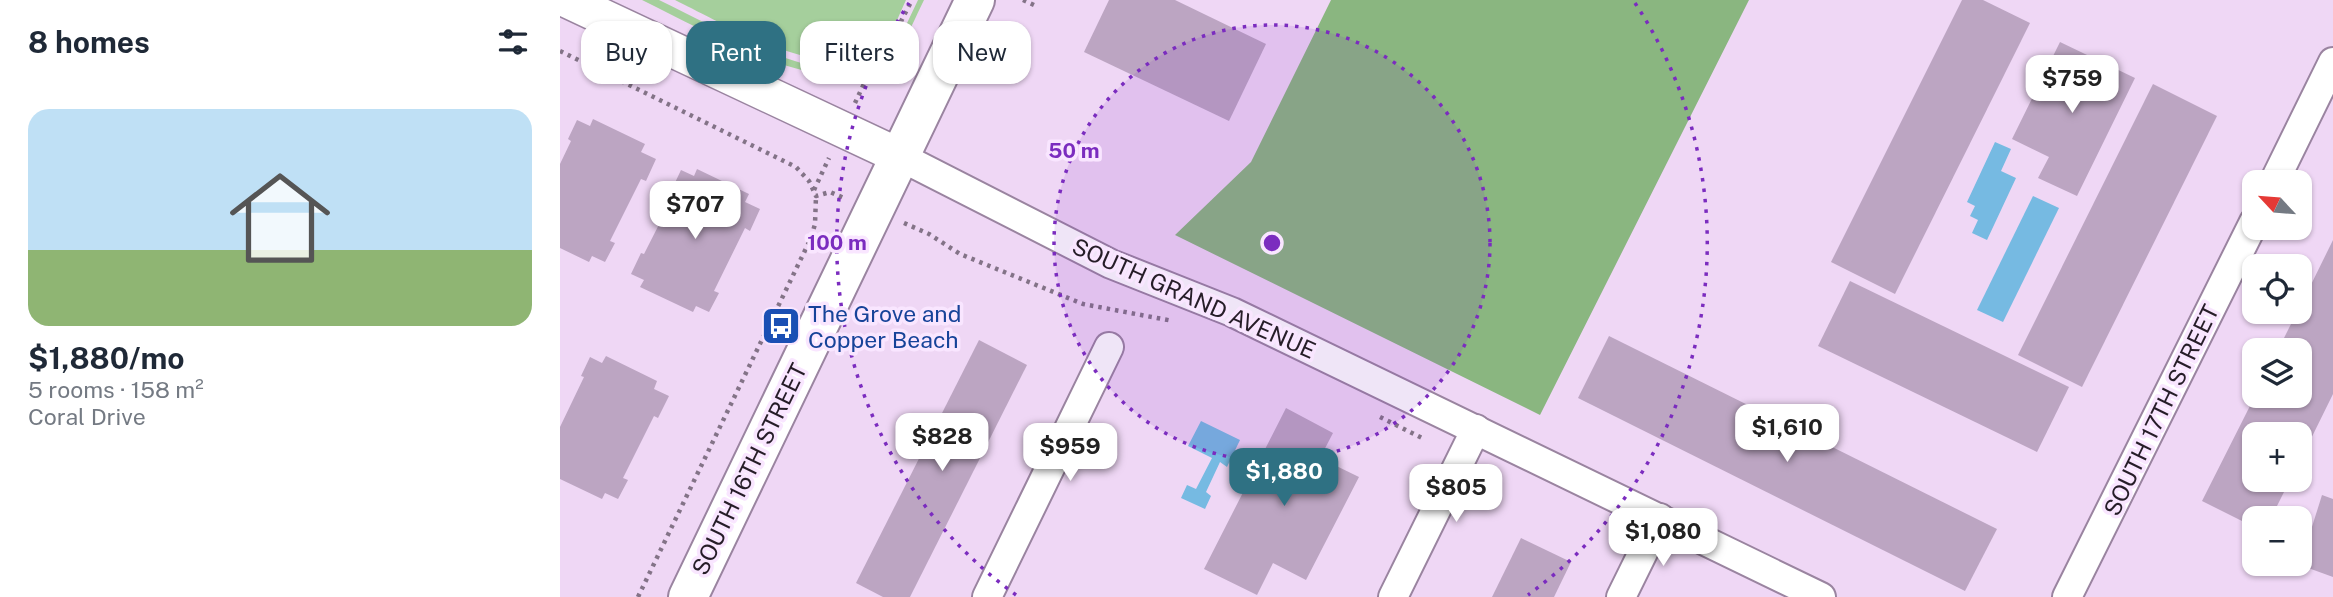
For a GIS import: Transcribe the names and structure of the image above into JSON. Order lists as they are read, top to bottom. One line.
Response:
{"streets":{"main road":["SOUTH 16TH STREET"],"street":["SOUTH GRAND AVENUE","SOUTH 17TH STREET"]},"crossings":[["SOUTH GRAND AVENUE","SOUTH 16TH STREET"]],"places":{"bus stop":["The Grove and Copper Beach"]},"north":"top left","page":{"heading":"8 homes","chip":["Buy","Rent","Filters","New"],"price":["$759","$707","$1,610","$828","$959","$1,880","$805","$1,080"],"list":[{"name":"$1,880/mo","note":"5 rooms · 158 m² · Coral Drive"}],"map_buttons":["+","−"]},"rings":["50 m","100 m"]}
